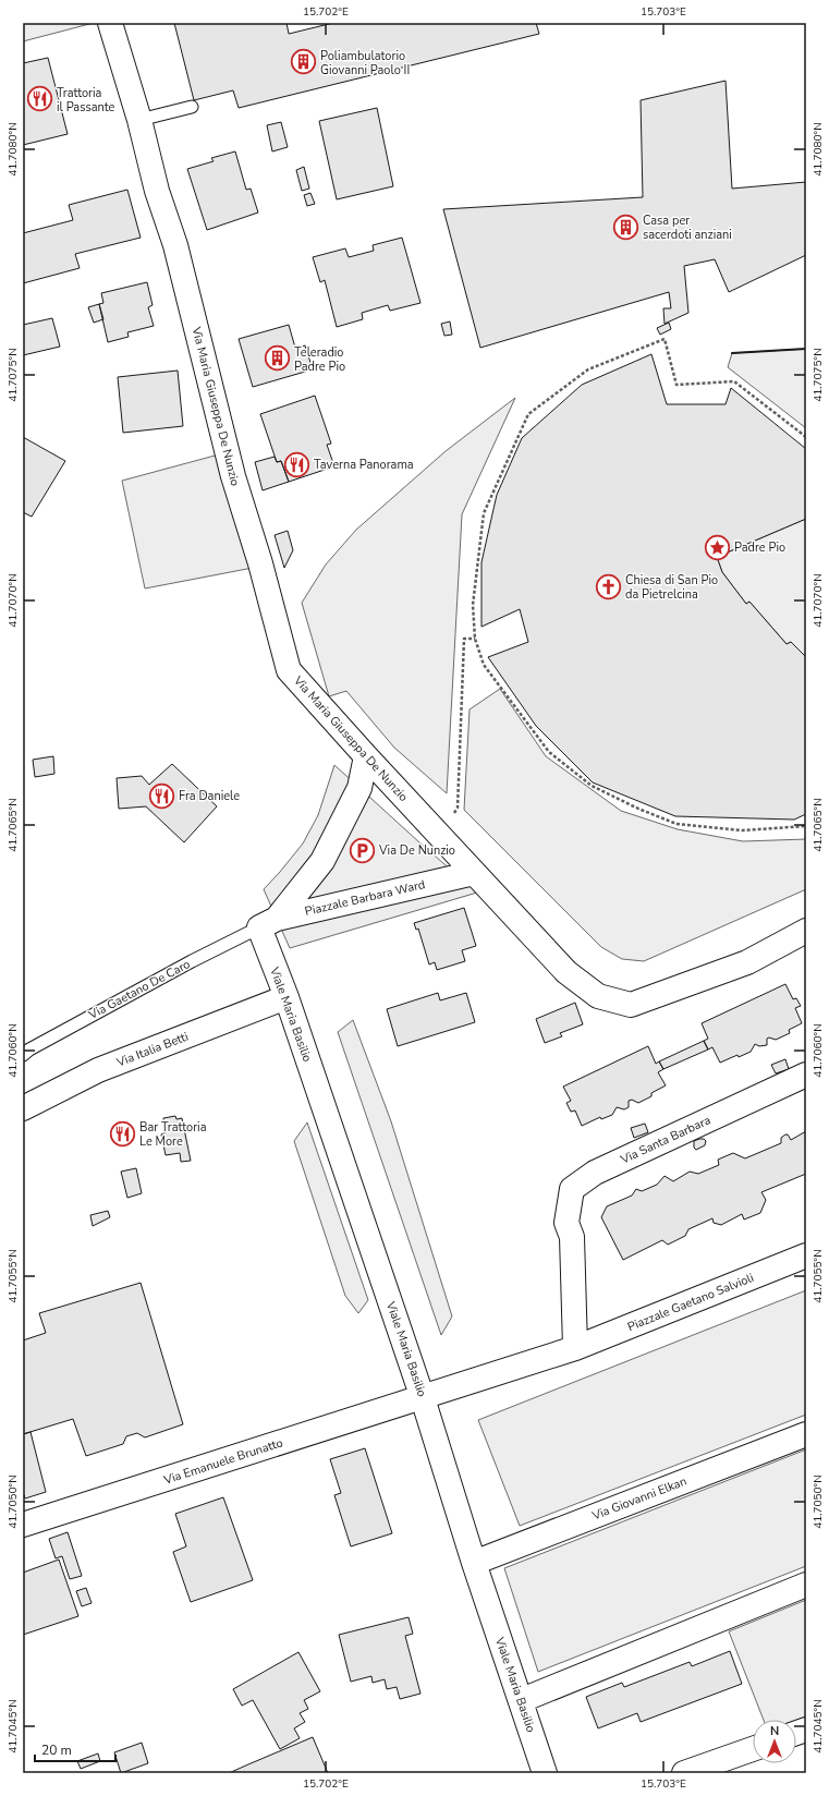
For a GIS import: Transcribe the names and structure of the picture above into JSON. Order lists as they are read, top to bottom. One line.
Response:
{"streets":{"street":["Via Maria Giuseppa De Nunzio","Piazzale Barbara Ward","Viale Maria Basilio","Via Italia Betti","Via Santa Barbara","Piazzale Gaetano Salvioli","Via Emanuele Brunatto","Via Giovanni Elkan"],"lane":["Via Gaetano De Caro"]},"crossings":[["Via Maria Giuseppa De Nunzio","Piazzale Barbara Ward"],["Piazzale Barbara Ward","Via Gaetano De Caro"],["Piazzale Barbara Ward","Viale Maria Basilio"],["Via Gaetano De Caro","Viale Maria Basilio"],["Viale Maria Basilio","Via Italia Betti"],["Viale Maria Basilio","Piazzale Gaetano Salvioli"],["Viale Maria Basilio","Via Emanuele Brunatto"],["Viale Maria Basilio","Via Giovanni Elkan"],["Via Santa Barbara","Piazzale Gaetano Salvioli"],["Piazzale Gaetano Salvioli","Via Emanuele Brunatto"]],"places":{"building":["Poliambulatorio Giovanni Paolo II","Casa per sacerdoti anziani","Teleradio Padre Pio"],"restaurant":["Trattoria il Passante","Taverna Panorama","Fra Daniele","Bar Trattoria Le More"],"place":["Padre Pio"],"church":["Chiesa di San Pio da Pietrelcina"],"parking":["Via De Nunzio"]},"scale_bar":"20 m","north":"top","coordinates":["15.702°E","15.703°E","41.7080°N","41.7075°N","41.7070°N","41.7065°N","41.7060°N","41.7055°N","41.7050°N","41.7045°N"]}
